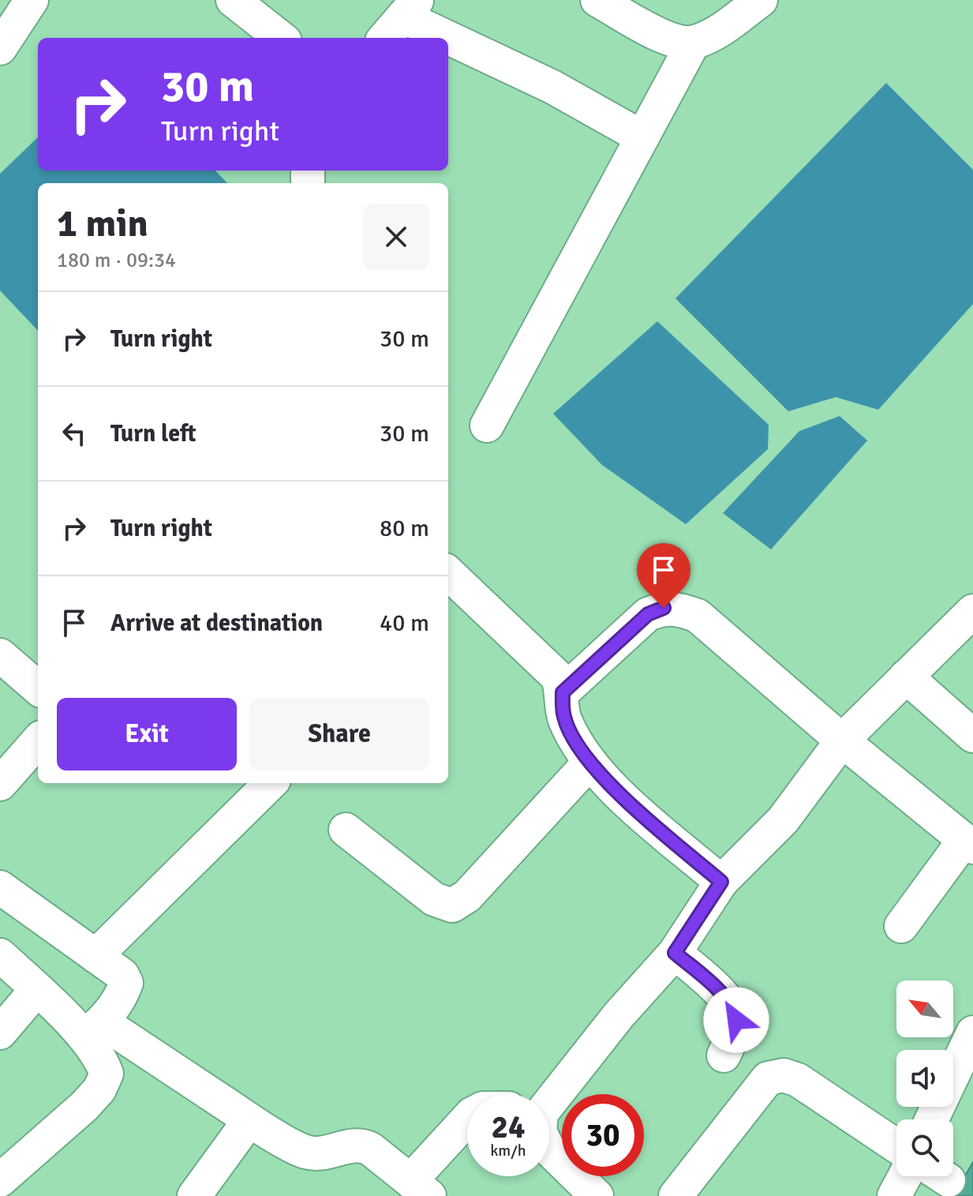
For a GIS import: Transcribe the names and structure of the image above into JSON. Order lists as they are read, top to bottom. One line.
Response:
{"north":"top left","page":{"turn":["30 m","Turn right"],"heading":["1 min","180 m · 09:34"],"list":[{"name":"Turn right","value":"30 m"},{"name":"Turn left","value":"30 m"},{"name":"Turn right","value":"80 m"},{"name":"Arrive at destination","value":"40 m"}],"buttons":["Exit","Share"],"speed":"24 km/h","limit":"30"}}
